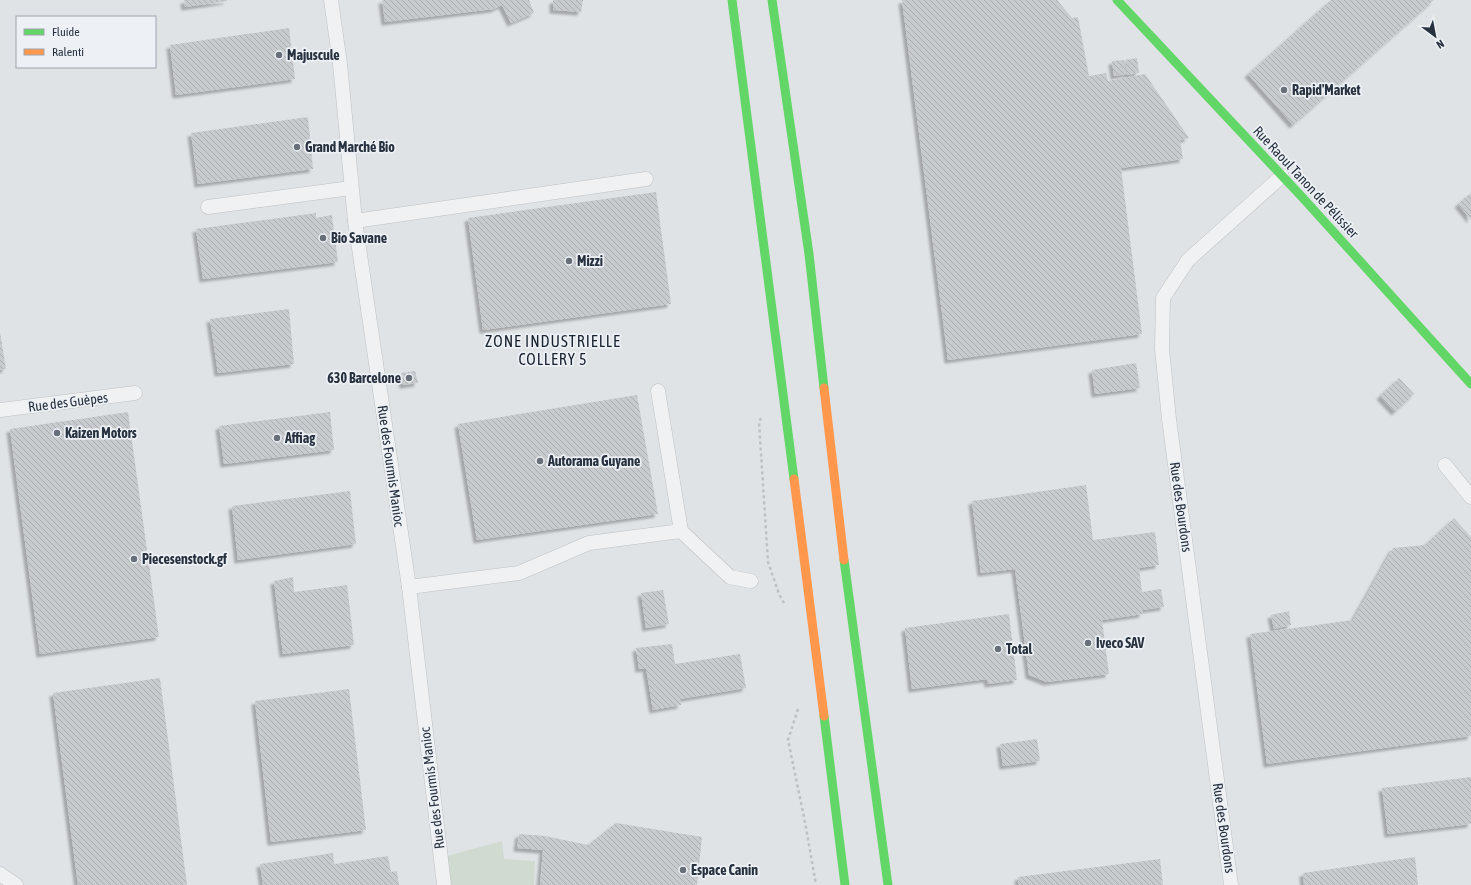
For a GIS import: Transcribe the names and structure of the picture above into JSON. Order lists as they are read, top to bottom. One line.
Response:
{"streets":{"main road":["Rue Raoul Tanon de Pélissier"],"lane":["Rue des Guèpes","Rue des Fourmis Manioc","Rue des Bourdons"]},"crossings":[["Rue Raoul Tanon de Pélissier","Rue des Bourdons"]],"districts":["ZONE INDUSTRIELLE COLLERY 5"],"places":["Majuscule","Rapid'Market","Grand Marché Bio","Bio Savane","Mizzi","630 Barcelone","Kaizen Motors","Affiag","Autorama Guyane","Piecesenstock.gf","Iveco SAV","Total","Espace Canin"],"legend":["Fluide","Ralenti"],"north":"bottom right"}
